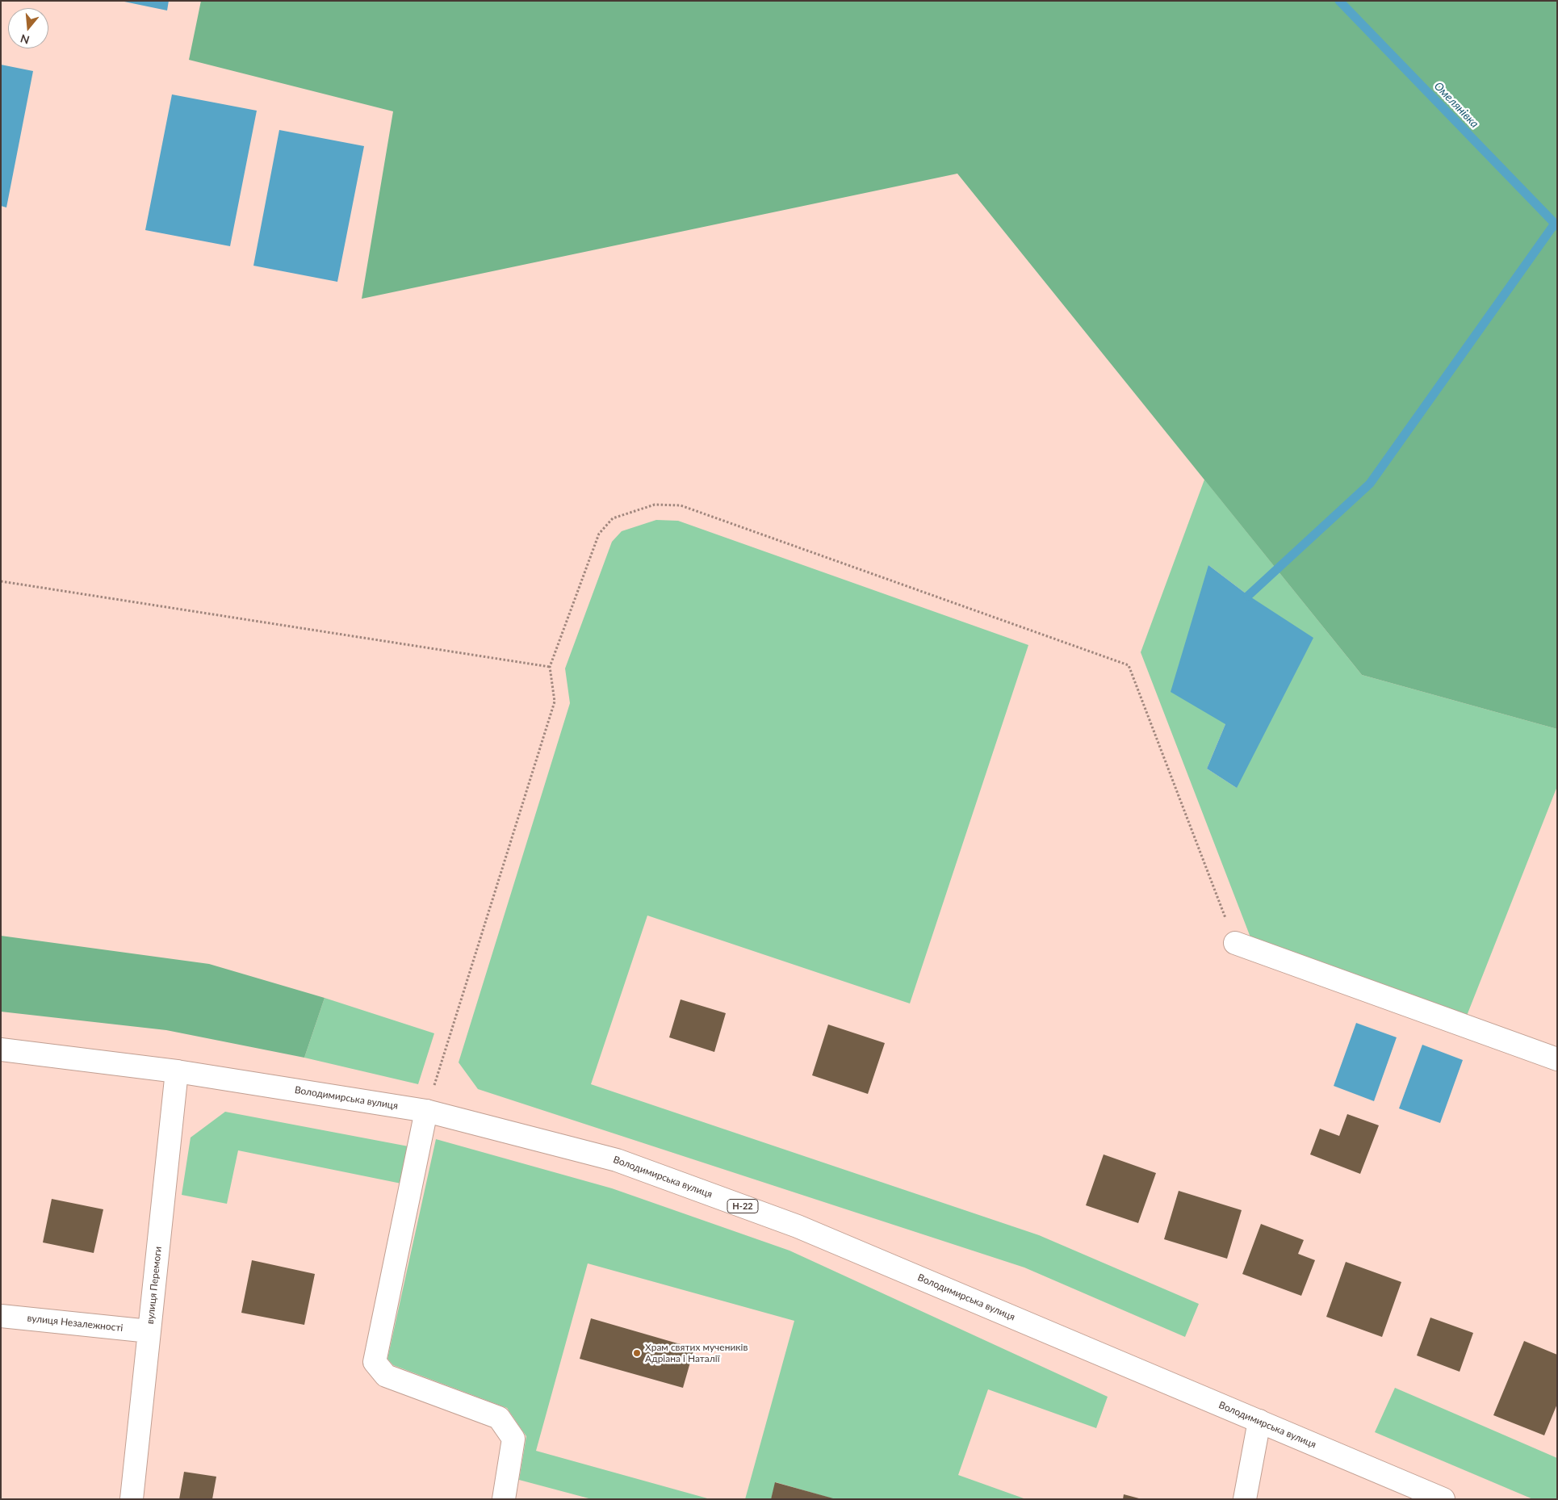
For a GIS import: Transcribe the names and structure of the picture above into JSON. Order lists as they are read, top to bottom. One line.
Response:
{"streets":{"main road":["Володимирська вулиця","Н-22","вулиця Перемоги","вулиця Незалежності"]},"crossings":[["Володимирська вулиця","вулиця Перемоги"],["вулиця Перемоги","вулиця Незалежності"]],"water":["Омелянівка"],"places":["Храм святих мучеників Адріана і Наталії"],"north":"bottom"}
